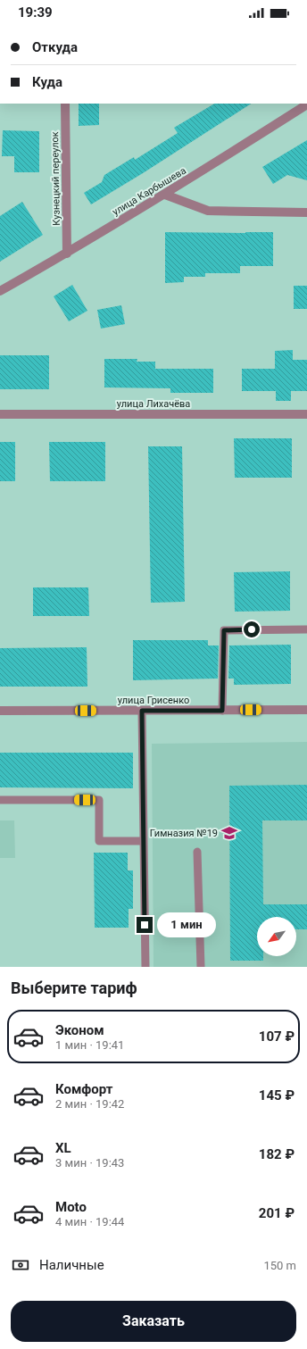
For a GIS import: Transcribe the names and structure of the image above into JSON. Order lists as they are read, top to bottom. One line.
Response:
{"streets":{"street":["Кузнецкий переулок","улица Карбышева","улица Лихачёва","улица Грисенко"]},"crossings":[["Кузнецкий переулок","улица Карбышева"]],"places":{"school or university":["Гимназия №19"]},"north":"bottom left","page":{"status":"19:39","banner":["Откуда","Куда"],"bubble":"1 мин","heading":"Выберите тариф","list":[{"name":"Эконом","note":"1 мин · 19:41","value":"107 ₽"},{"name":"Комфорт","note":"2 мин · 19:42","value":"145 ₽"},{"name":"XL","note":"3 мин · 19:43","value":"182 ₽"},{"name":"Moto","note":"4 мин · 19:44","value":"201 ₽"}],"pay":["Наличные","150 m"],"buttons":"Заказать"}}
